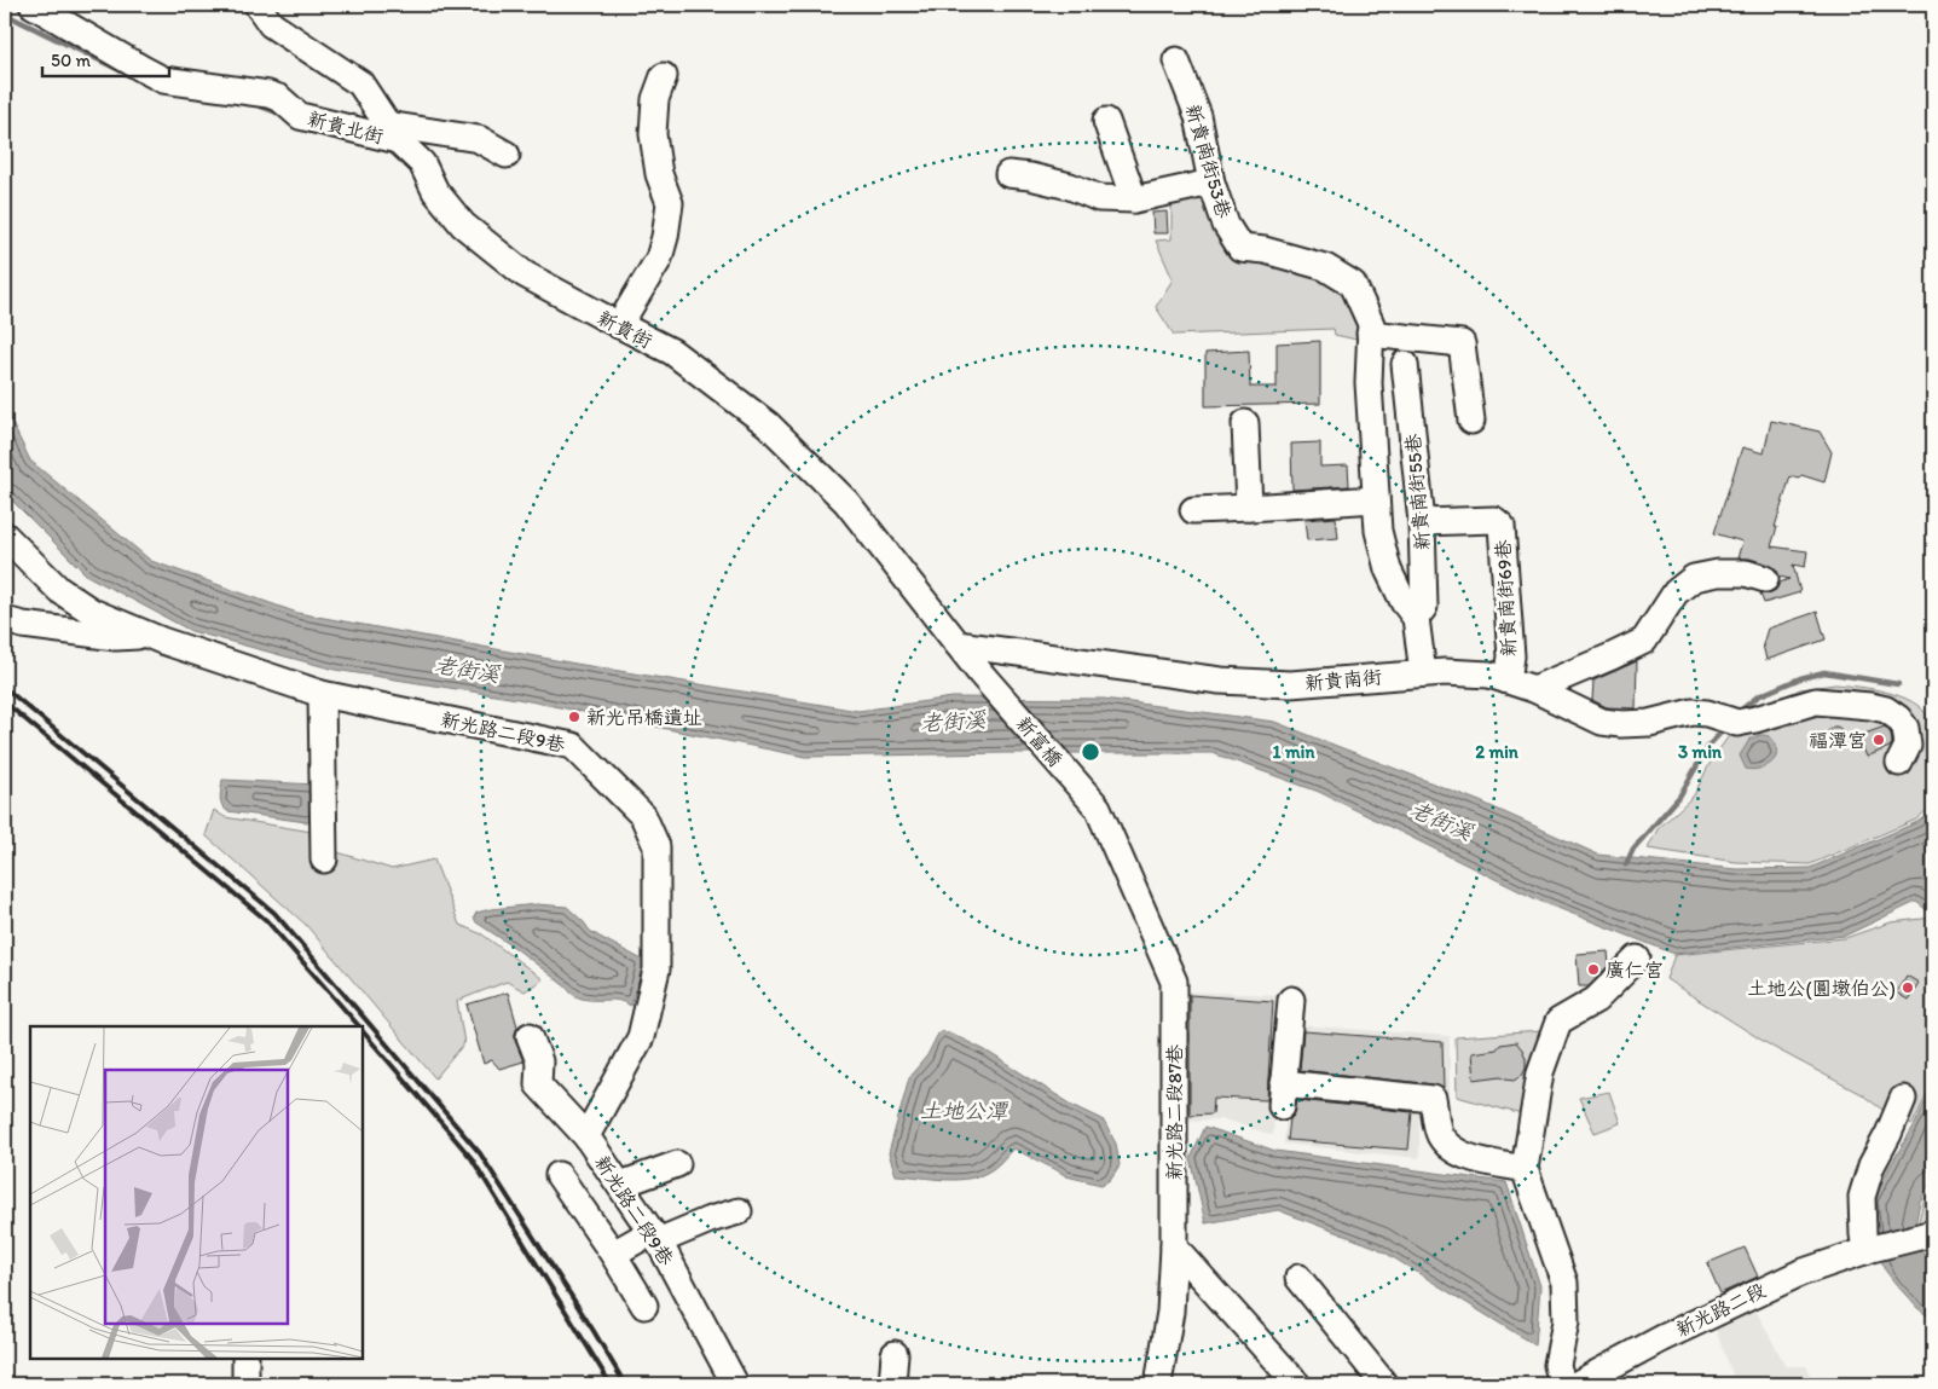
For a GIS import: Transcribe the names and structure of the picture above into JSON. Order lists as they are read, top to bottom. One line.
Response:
{"streets":{"street":["新貴北街","新貴南街53巷","新貴街","新貴南街55巷","新貴南街69巷","新貴南街","新光路二段9巷","新富橋","新光路二段87巷","新光路二段"]},"crossings":[["新貴北街","新貴街"],["新貴南街53巷","新貴南街55巷"],["新貴南街53巷","新貴南街"],["新貴街","新貴南街"],["新貴街","新富橋"],["新貴南街55巷","新貴南街69巷"],["新貴南街69巷","新貴南街"],["新富橋","新光路二段87巷"]],"water":["老街溪","土地公潭"],"places":["新光吊橋遺址","福潭宮","廣仁宮","土地公(圓墩伯公)"],"scale_bar":"50 m","rings":["1 min","2 min","3 min"]}
